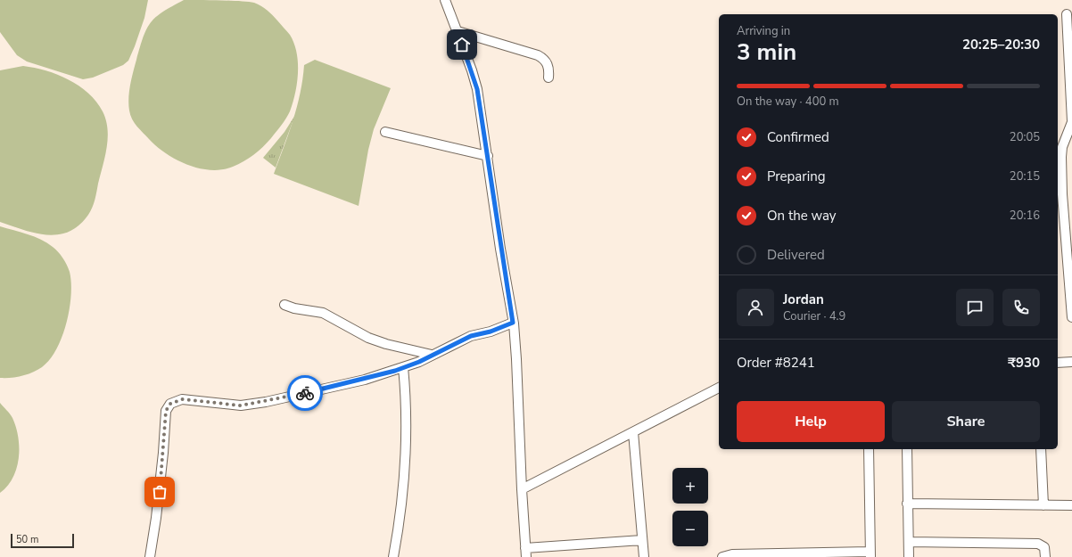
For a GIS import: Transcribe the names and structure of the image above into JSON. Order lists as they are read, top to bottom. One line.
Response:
{"scale_bar":"50 m","page":{"heading":["3 min","Arriving in","20:25–20:30"],"panel":["Jordan","Courier · 4.9","Order #8241","₹930"],"bar":"On the way · 400 m","list":[["Confirmed","20:05"],["Preparing","20:15"],["On the way","20:16"],"Delivered"],"buttons":["Help","Share"],"map_buttons":["+","−"],"scale":"50 m"}}
